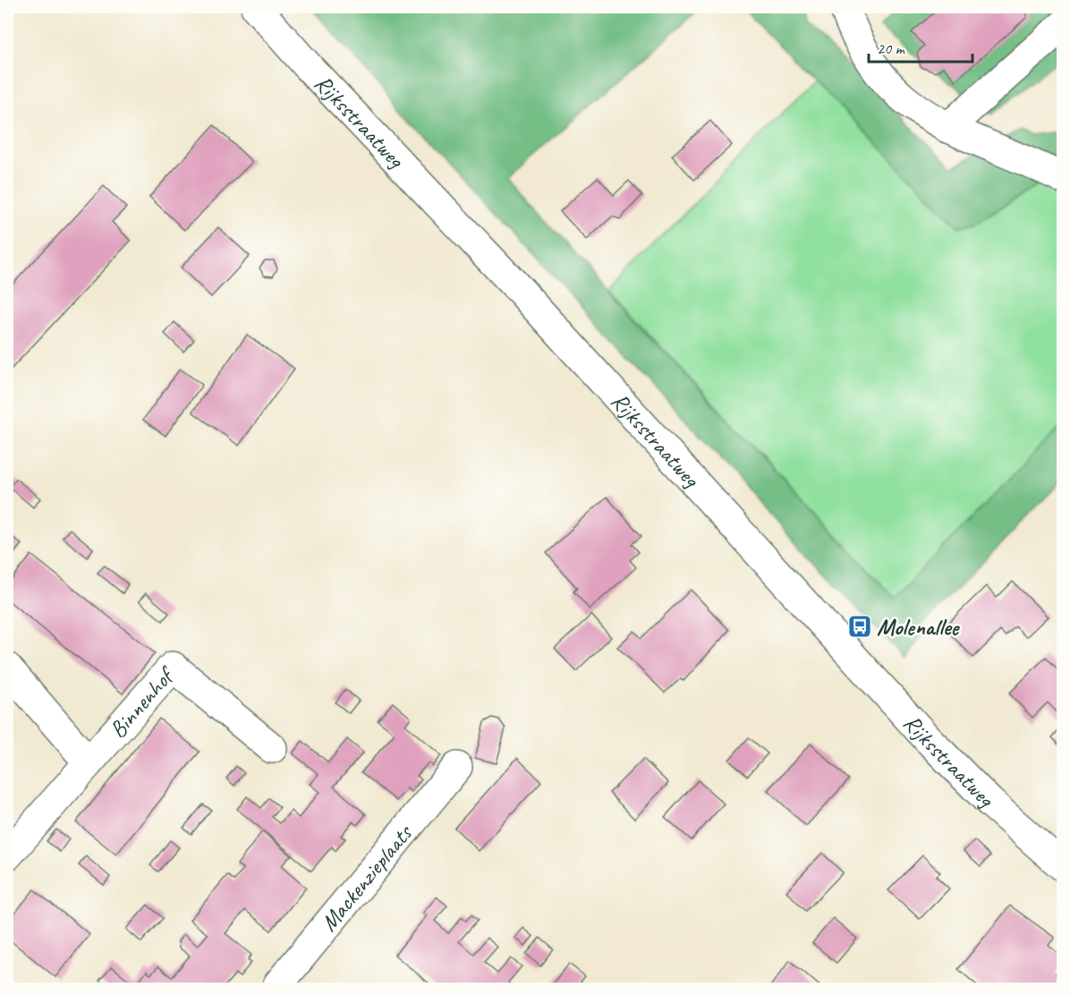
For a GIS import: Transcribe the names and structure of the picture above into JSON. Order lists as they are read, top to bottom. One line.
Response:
{"streets":{"street":["Rijksstraatweg","Binnenhof","Mackenzieplaats"]},"places":{"bus stop":["Molenallee"]},"scale_bar":"20 m"}
